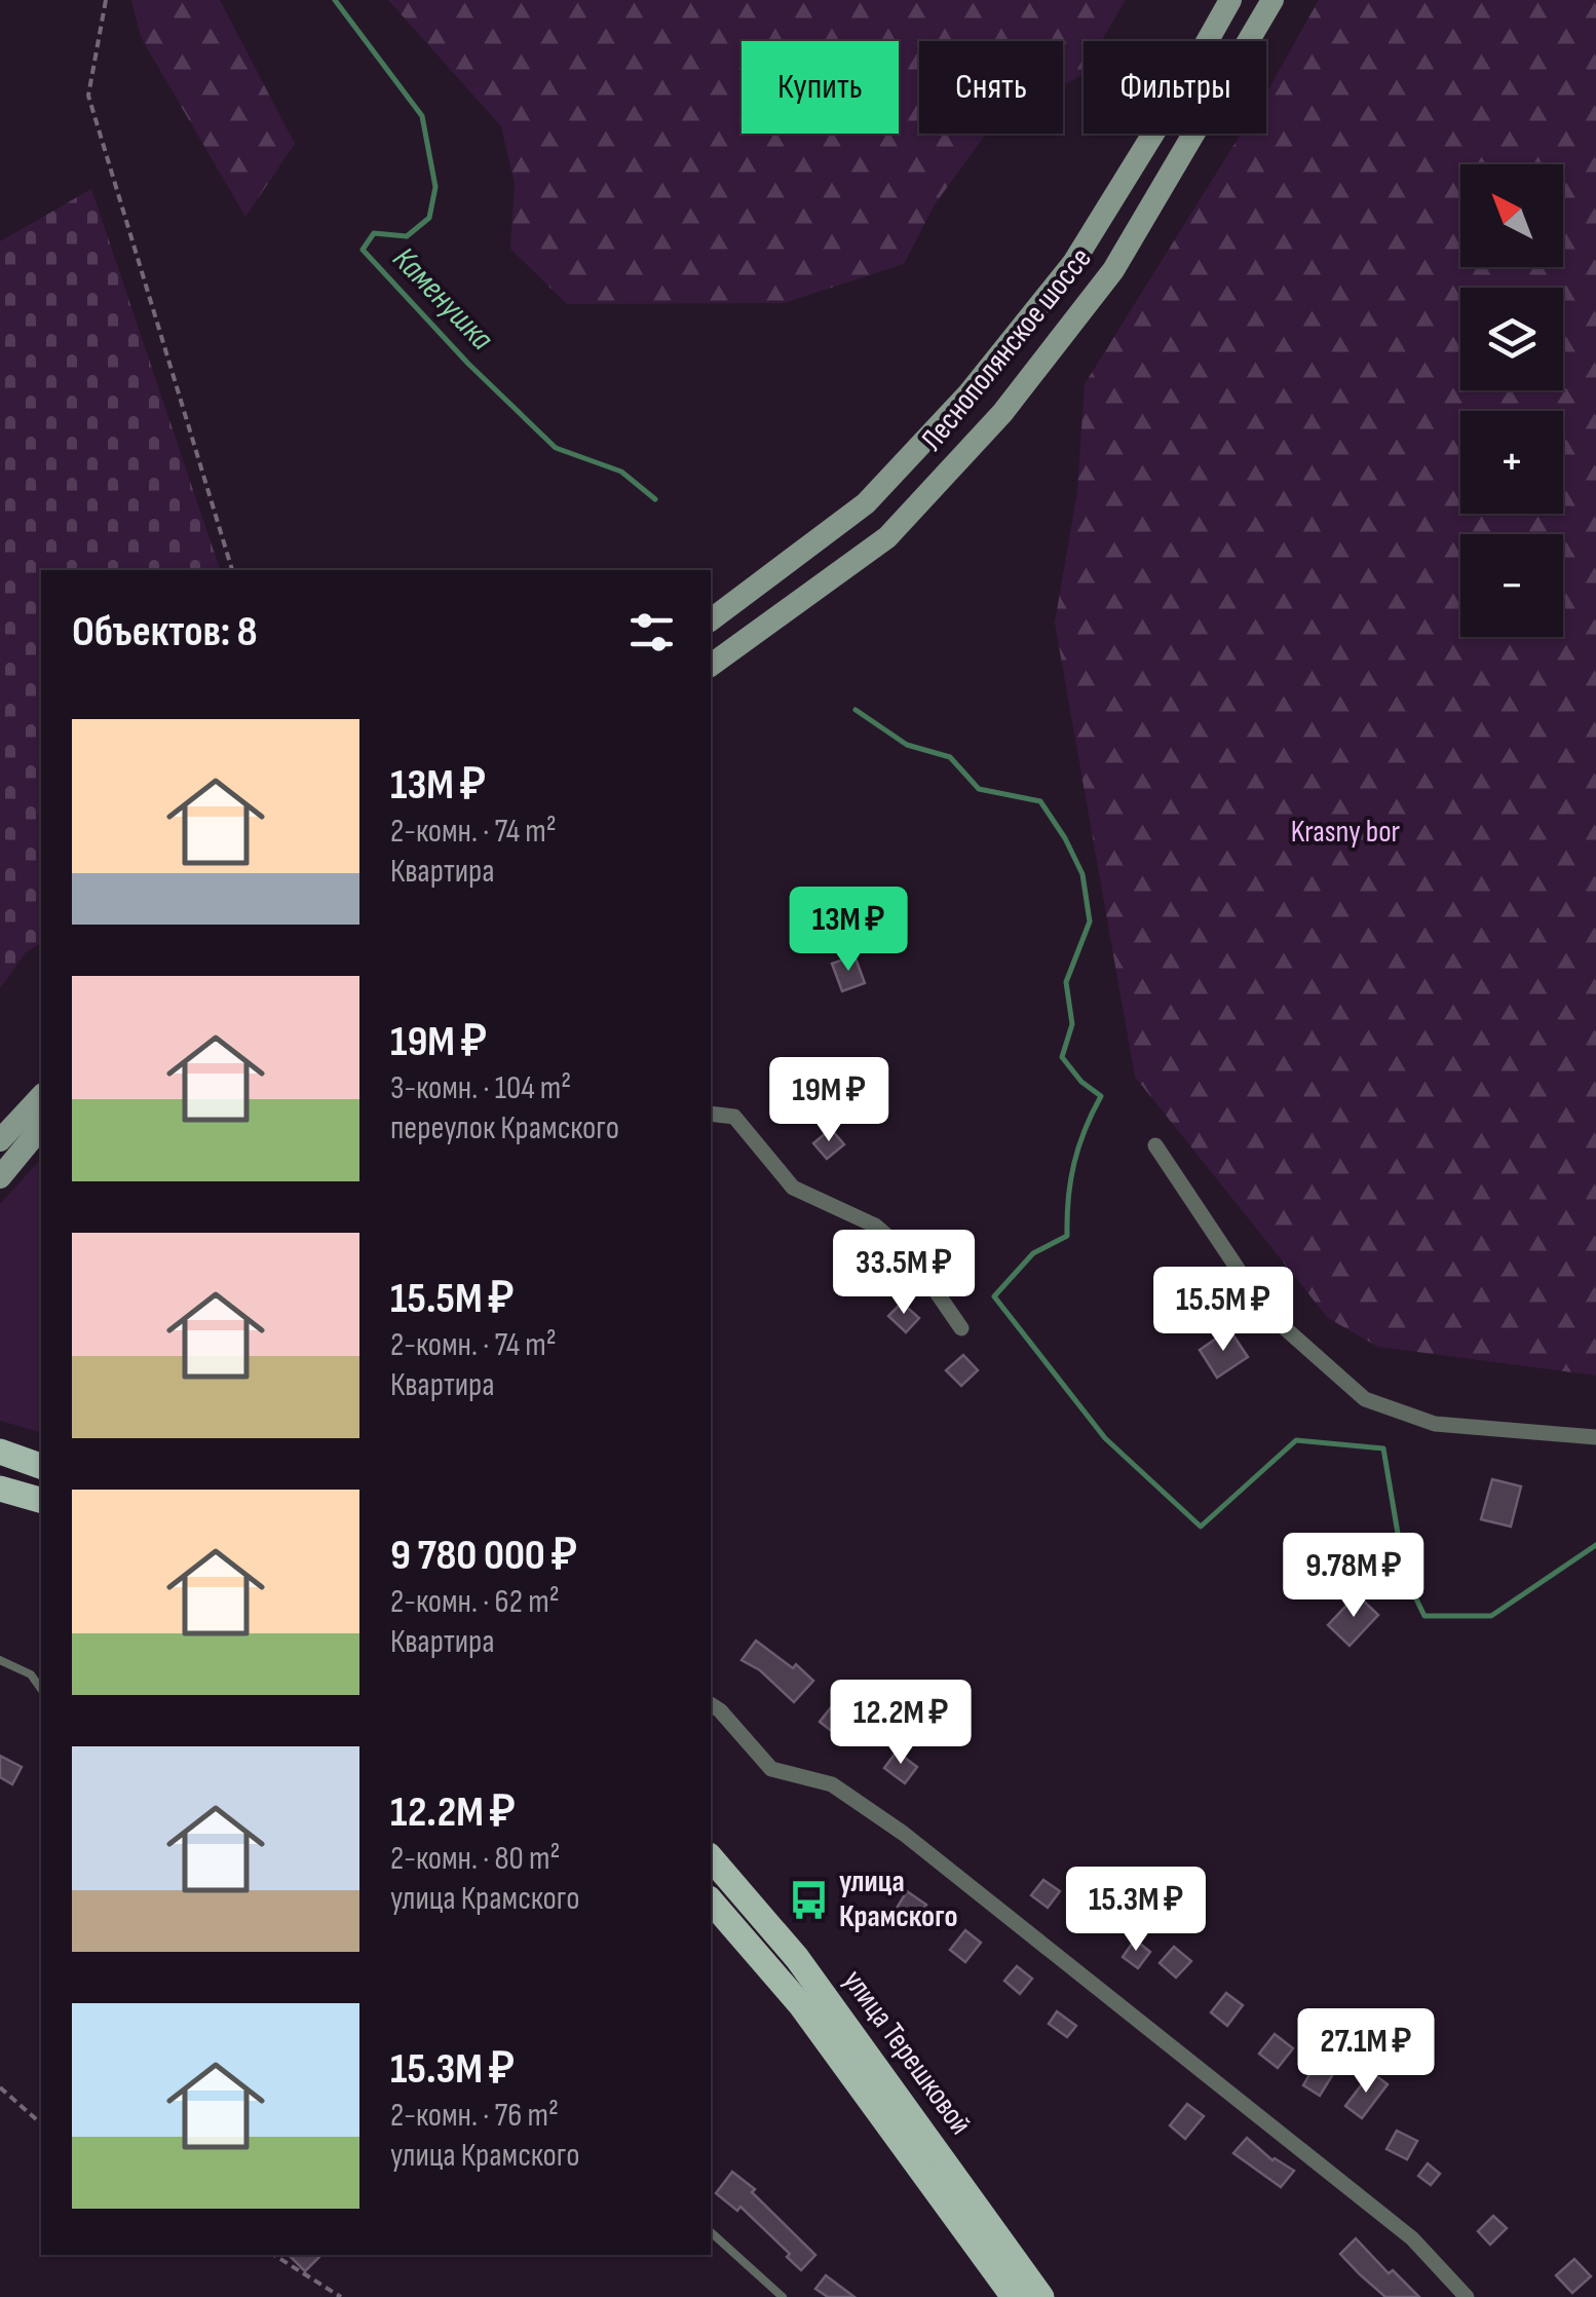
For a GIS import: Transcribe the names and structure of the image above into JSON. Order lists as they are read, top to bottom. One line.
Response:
{"streets":{"main road":["Леснополянское шоссе","улица Терешковой"]},"water":["Каменушка"],"parks":["Krasny bor"],"places":{"bus stop":["улица Крамского"]},"north":"top left","page":{"chip":["Купить","Снять","Фильтры"],"map_buttons":["+","−"],"heading":"Объектов: 8","list":[{"name":"13M ₽","note":"2-комн. · 74 m² · Квартира"},{"name":"19M ₽","note":"3-комн. · 104 m² · переулок Крамского"},{"name":"15.5M ₽","note":"2-комн. · 74 m² · Квартира"},{"name":"9 780 000 ₽","note":"2-комн. · 62 m² · Квартира"},{"name":"12.2M ₽","note":"2-комн. · 80 m² · улица Крамского"},{"name":"15.3M ₽","note":"2-комн. · 76 m² · улица Крамского"}],"price":["13M ₽","19M ₽","33.5M ₽","15.5M ₽","9.78M ₽","12.2M ₽","15.3M ₽","27.1M ₽"]}}
